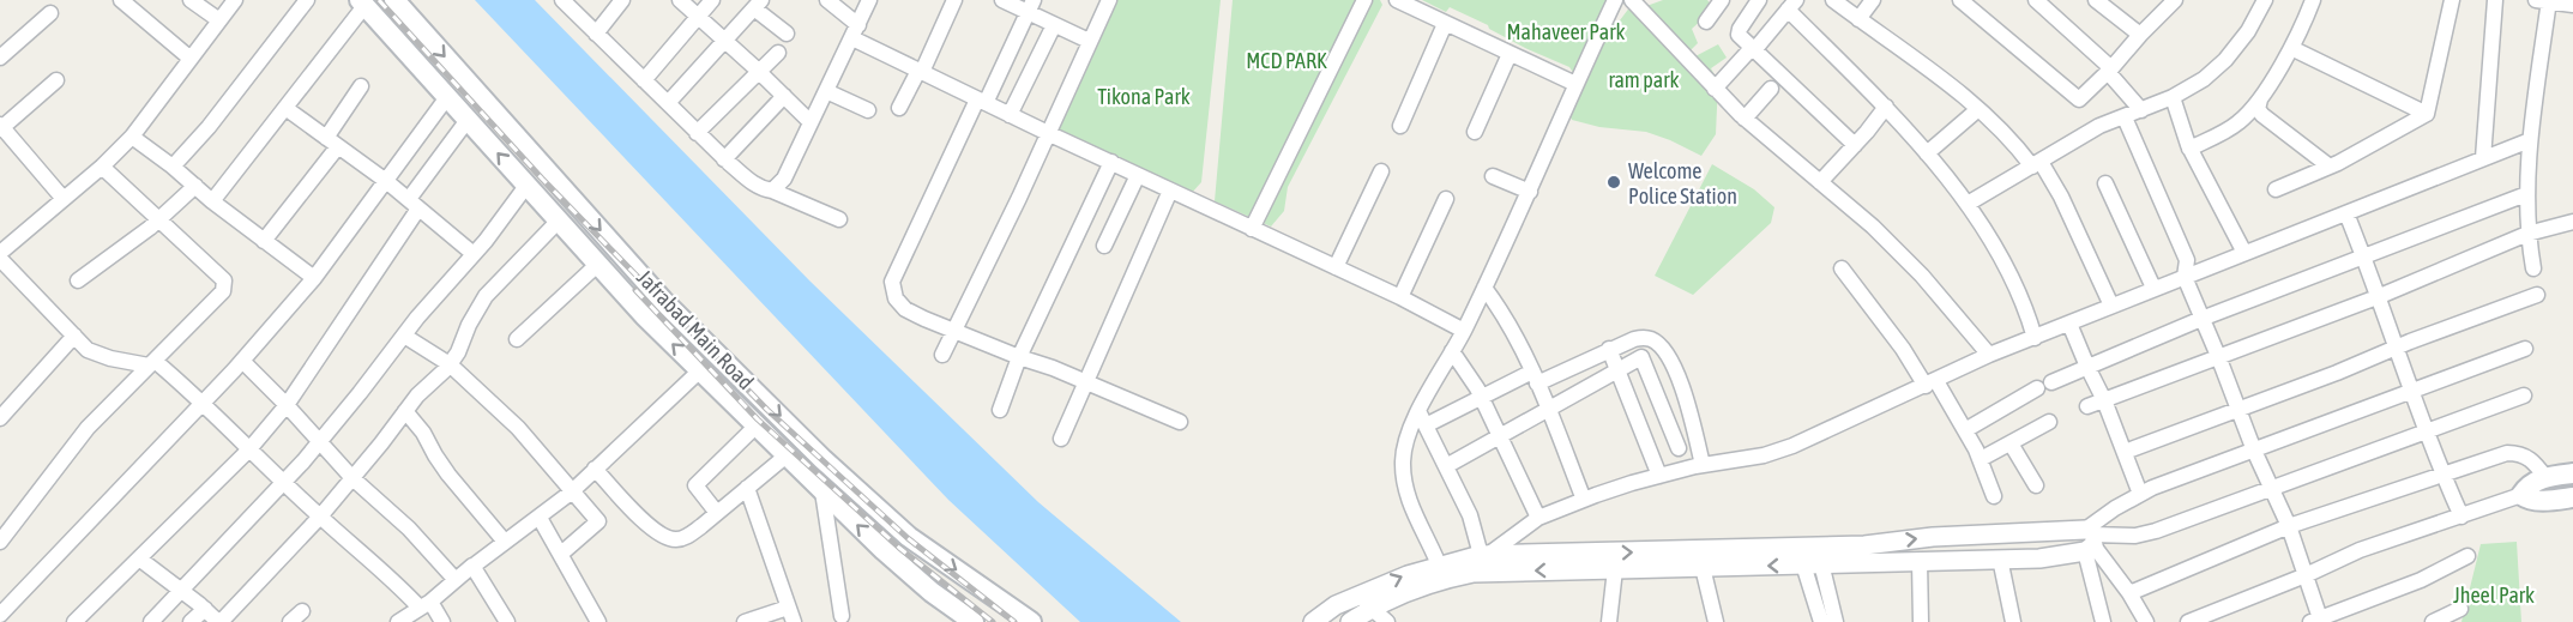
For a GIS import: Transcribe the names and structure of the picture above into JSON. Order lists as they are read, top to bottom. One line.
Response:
{"streets":{"main road":["Jafrabad Main Road"]},"parks":["Mahaveer Park","MCD PARK","ram park","Tikona Park","Jheel Park"],"places":["Welcome Police Station"]}
